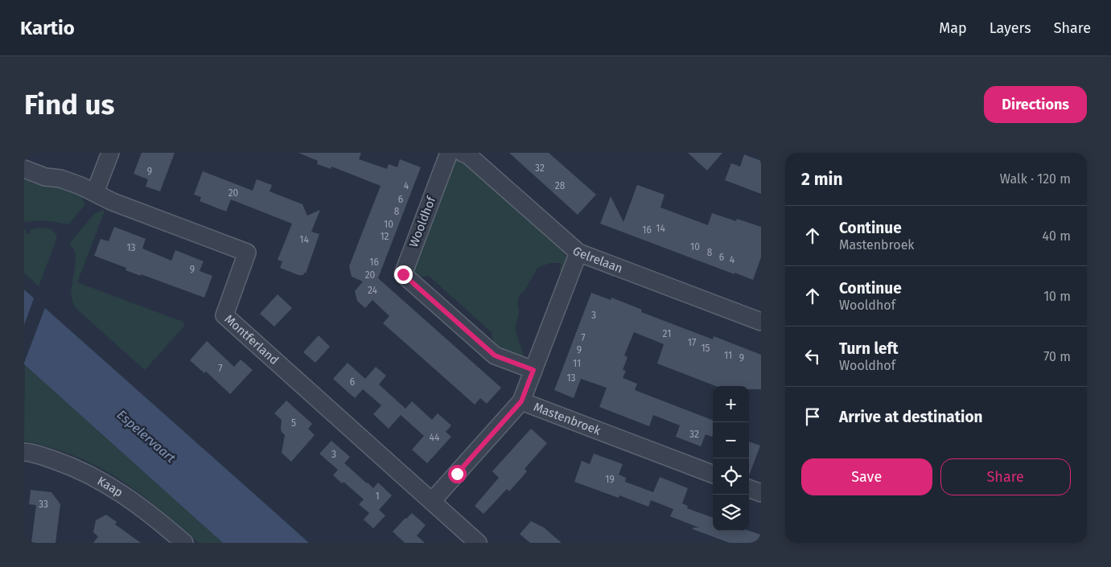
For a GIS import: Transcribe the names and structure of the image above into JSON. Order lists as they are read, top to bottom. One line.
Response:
{"streets":{"street":["Wooldhof","Gelrelaan","Montferland","Mastenbroek","Kaap"]},"crossings":[["Montferland","Mastenbroek"]],"water":["Espelervaart"],"house_numbers":["32","9","4","28","20","6","8","10","14","16","12","14","10","13","8","6","4","16","9","20","24","3","21","7","17","15","9","11","9","11","7","13","6","5","32","44","3","19","1","33"],"page":{"header":"Kartio","nav":["Map","Layers","Share"],"buttons":["Directions",["Save","Share"]],"title":"Find us","heading":["2 min","Walk · 120 m"],"list":[["Continue","Mastenbroek","40 m"],["Continue","Wooldhof","10 m"],["Turn left","Wooldhof","70 m"],"Arrive at destination"],"map_buttons":["+","−"]}}
